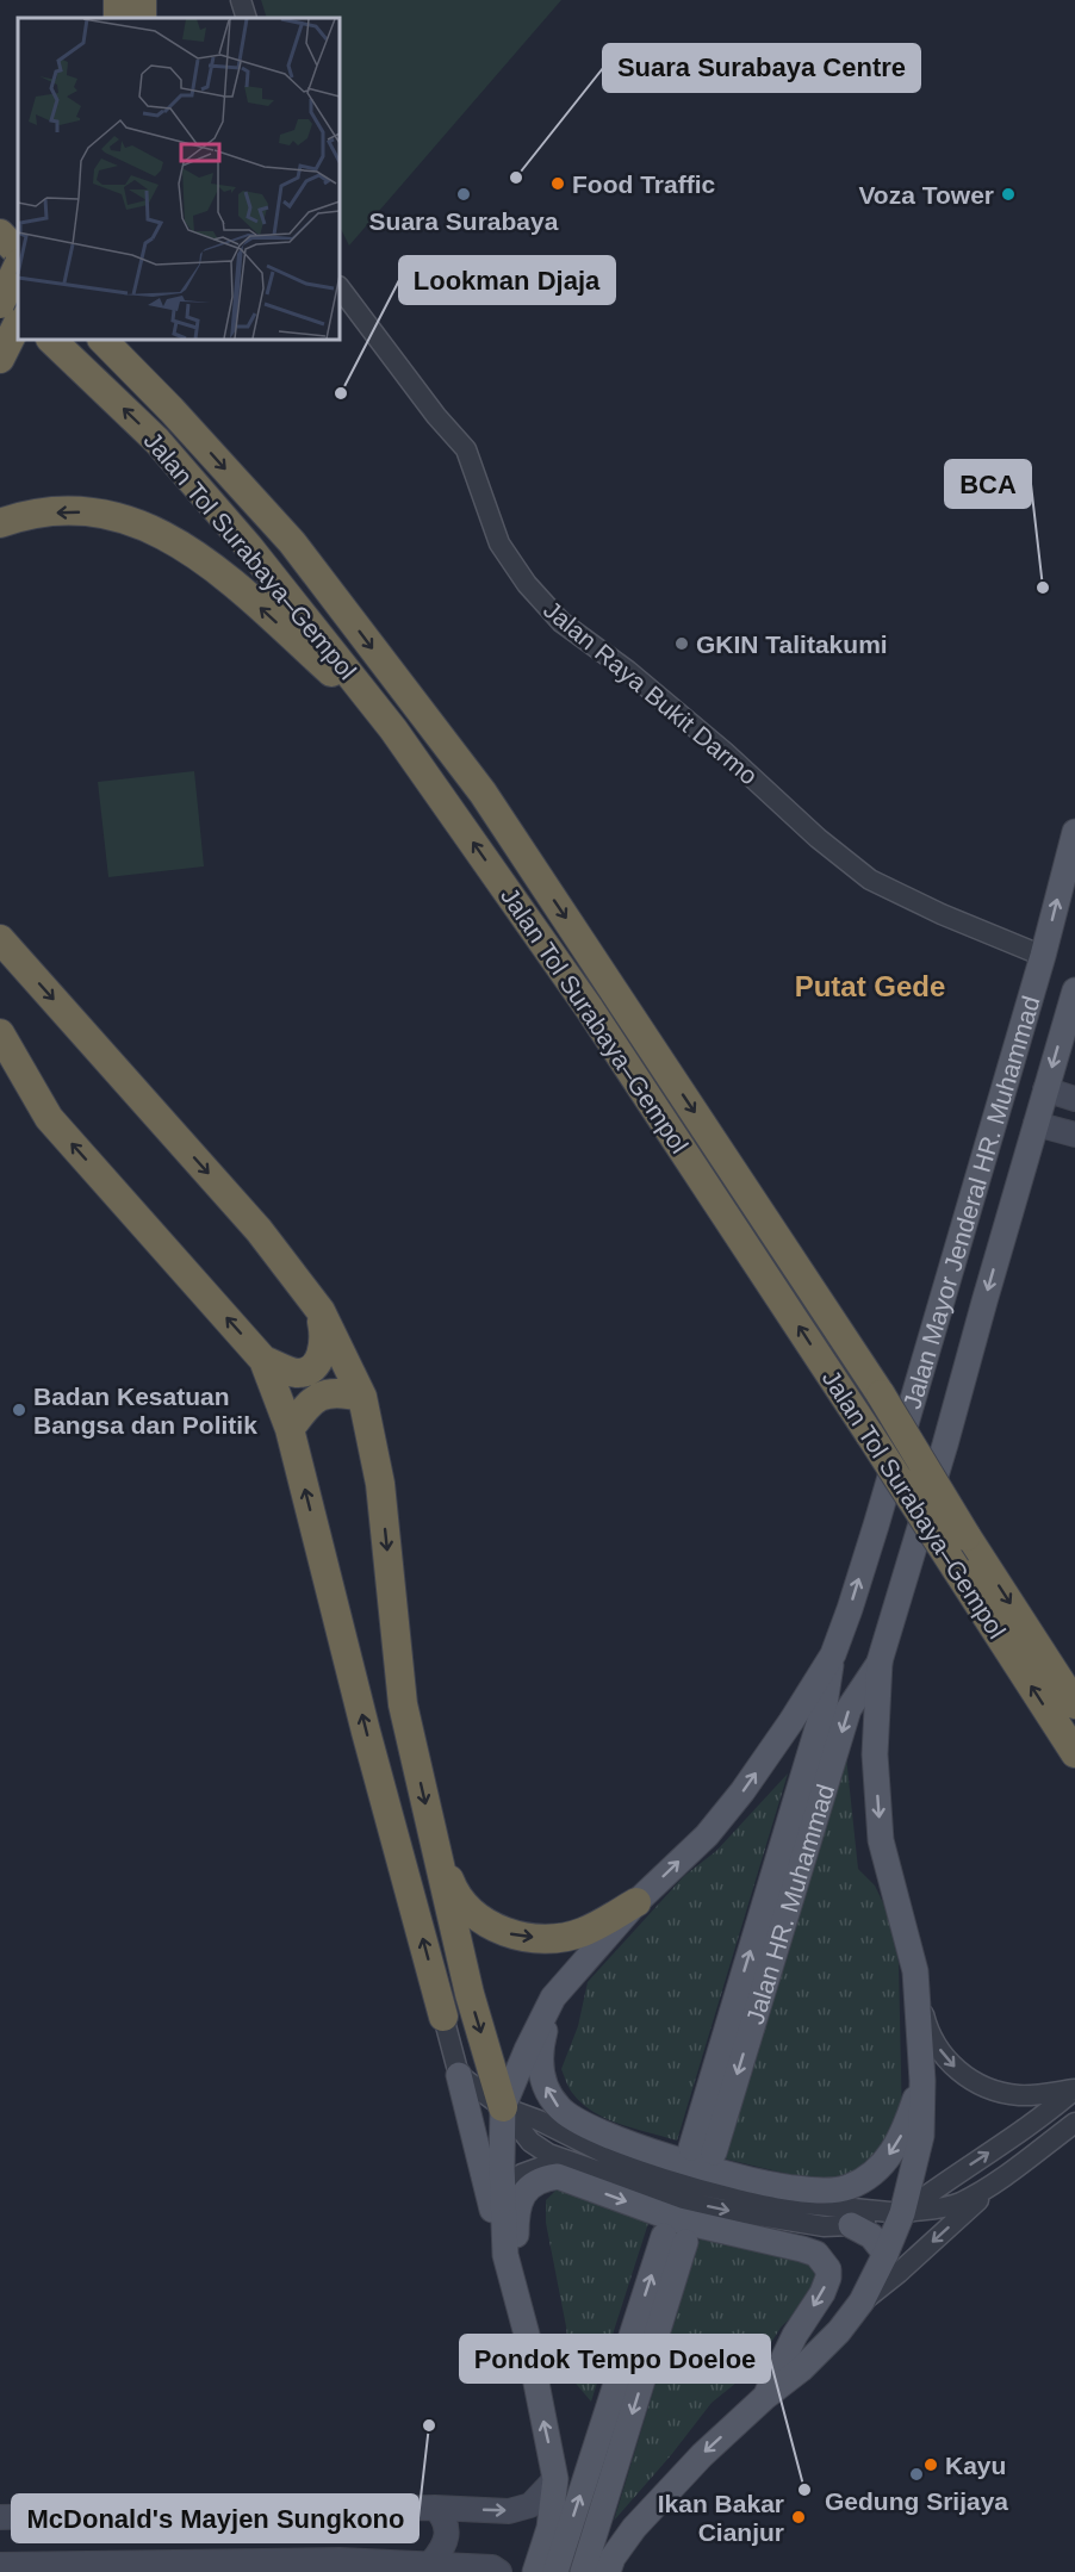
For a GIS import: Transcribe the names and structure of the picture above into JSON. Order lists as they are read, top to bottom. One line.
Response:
{"streets":{"highway":["Jalan Tol Surabaya–Gempol"],"main road":["Jalan Mayor Jenderal HR. Muhammad","Jalan HR. Muhammad"],"street":["Jalan Raya Bukit Darmo"]},"crossings":[["Jalan Raya Bukit Darmo","Jalan Mayor Jenderal HR. Muhammad"],["Jalan Mayor Jenderal HR. Muhammad","Jalan HR. Muhammad"]],"districts":["Putat Gede"],"places":["Suara Surabaya Centre","Food Traffic","Suara Surabaya","Voza Tower","Lookman Djaja","BCA","GKIN Talitakumi","Badan Kesatuan Bangsa dan Politik","McDonald's Mayjen Sungkono","Kayu","Gedung Srijaya","Pondok Tempo Doeloe","Ikan Bakar Cianjur"]}
